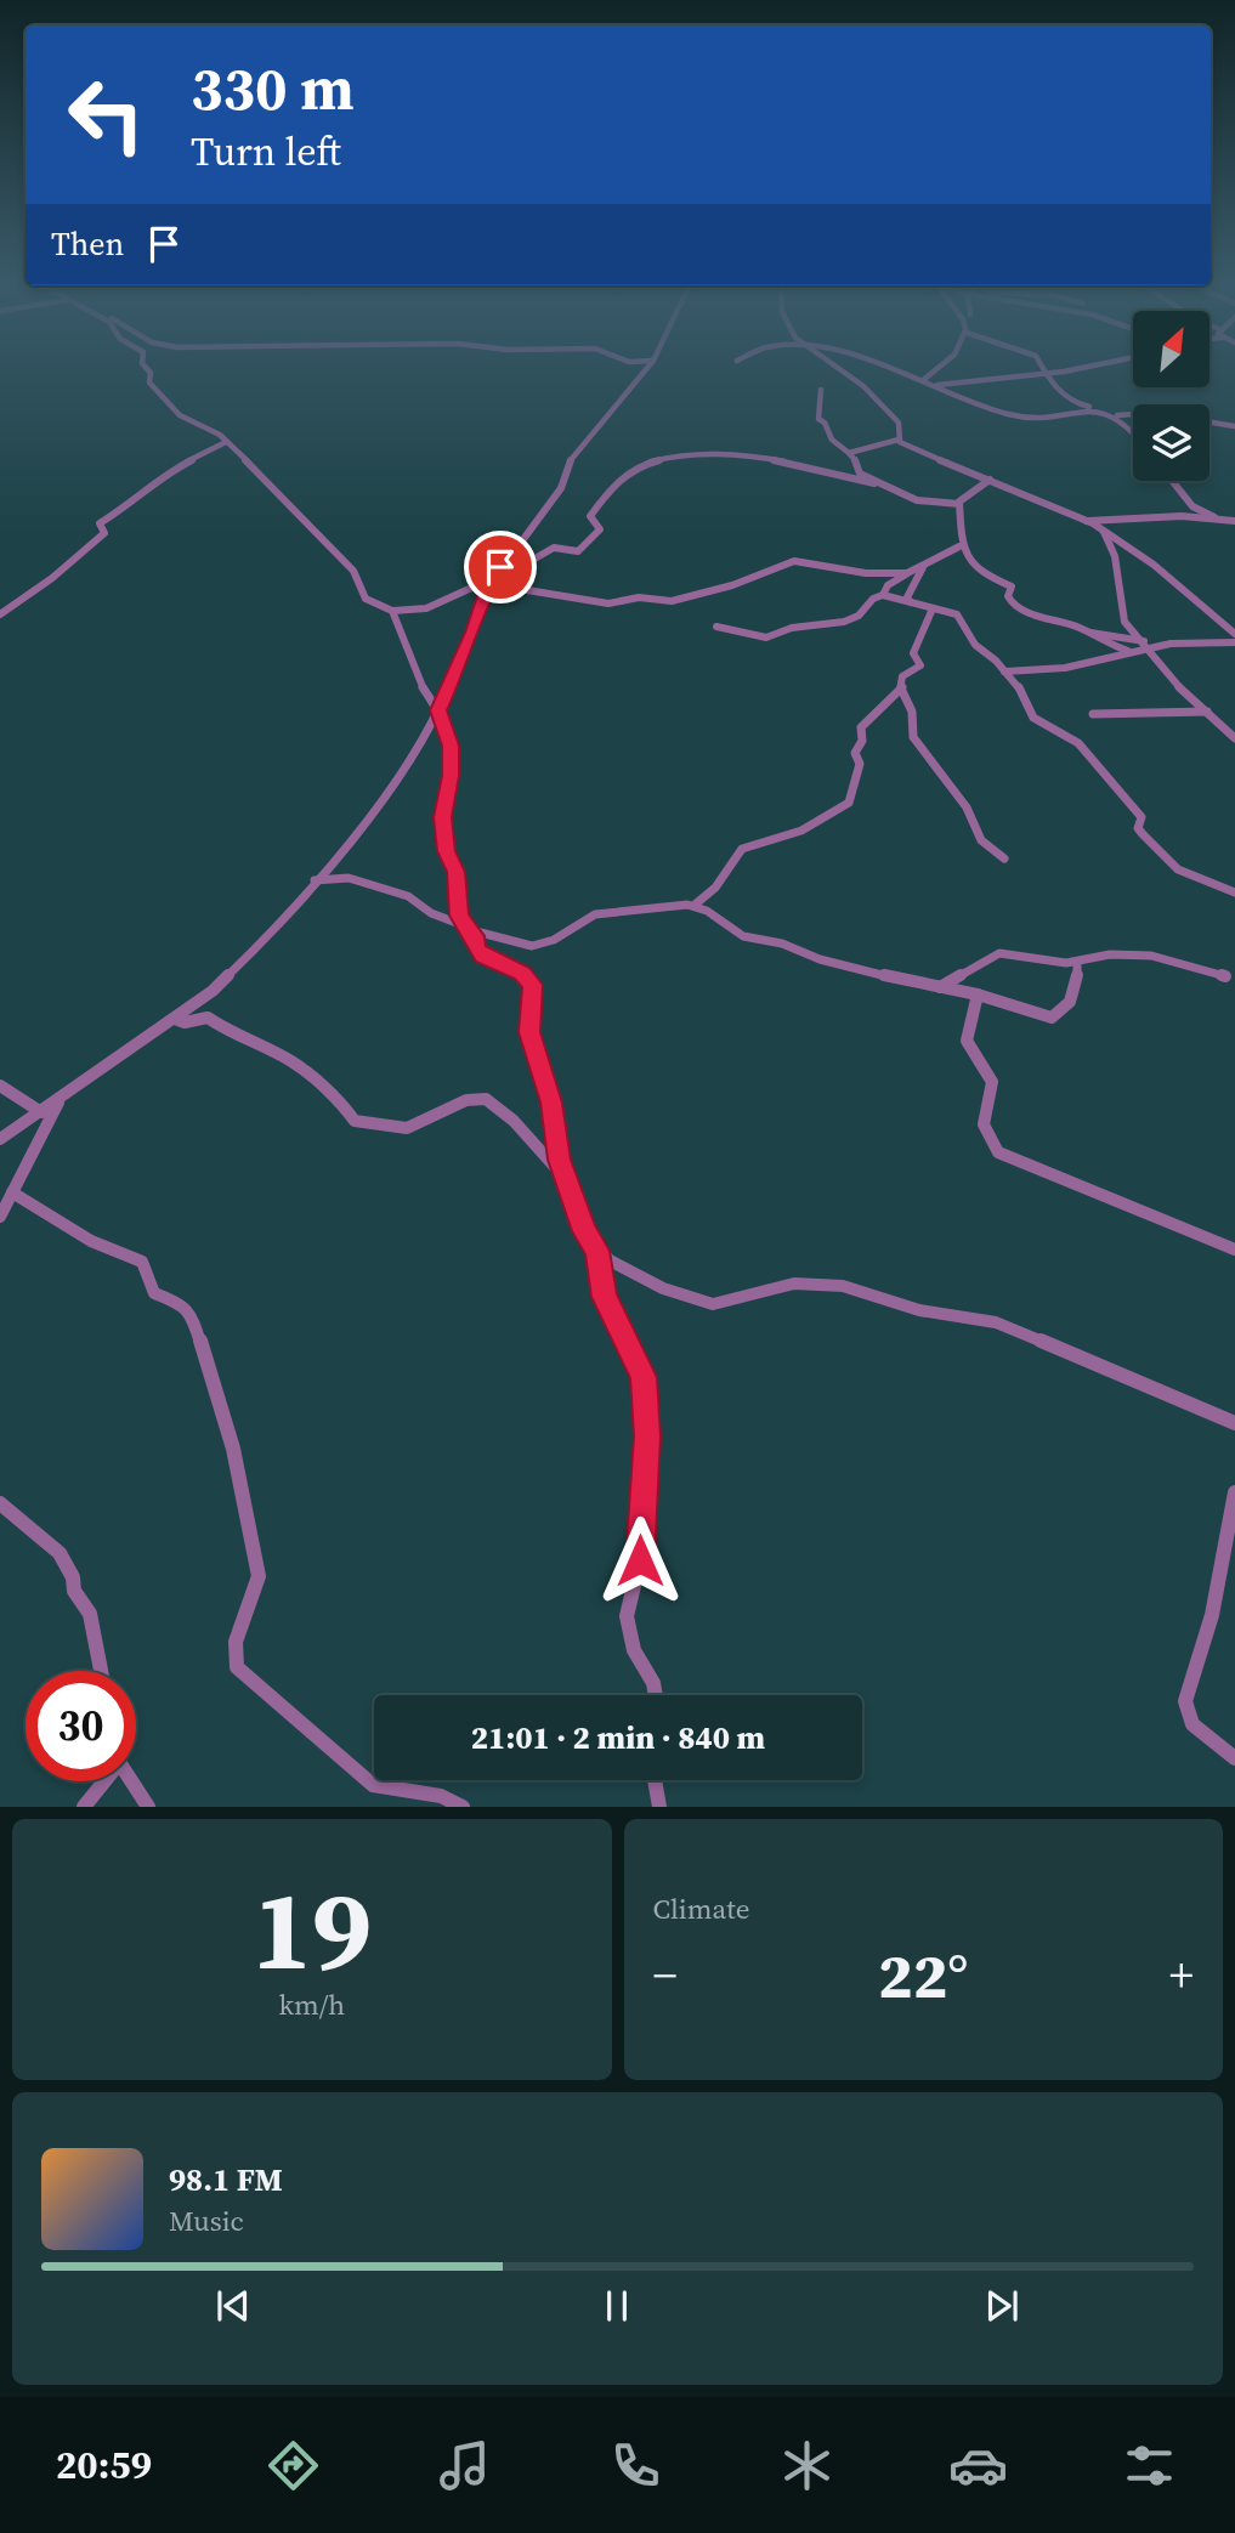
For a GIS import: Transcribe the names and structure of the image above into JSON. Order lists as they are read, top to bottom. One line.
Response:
{"north":"top right","page":{"turn":["330 m","Turn left"],"then":"Then","limit":"30","trip":"21:01 · 2 min · 840 m","tile":[["19","km/h"],"Climate"],"heat":["−","22°","+"],"song":["98.1 FM","Music"],"tabs":"20:59"}}
